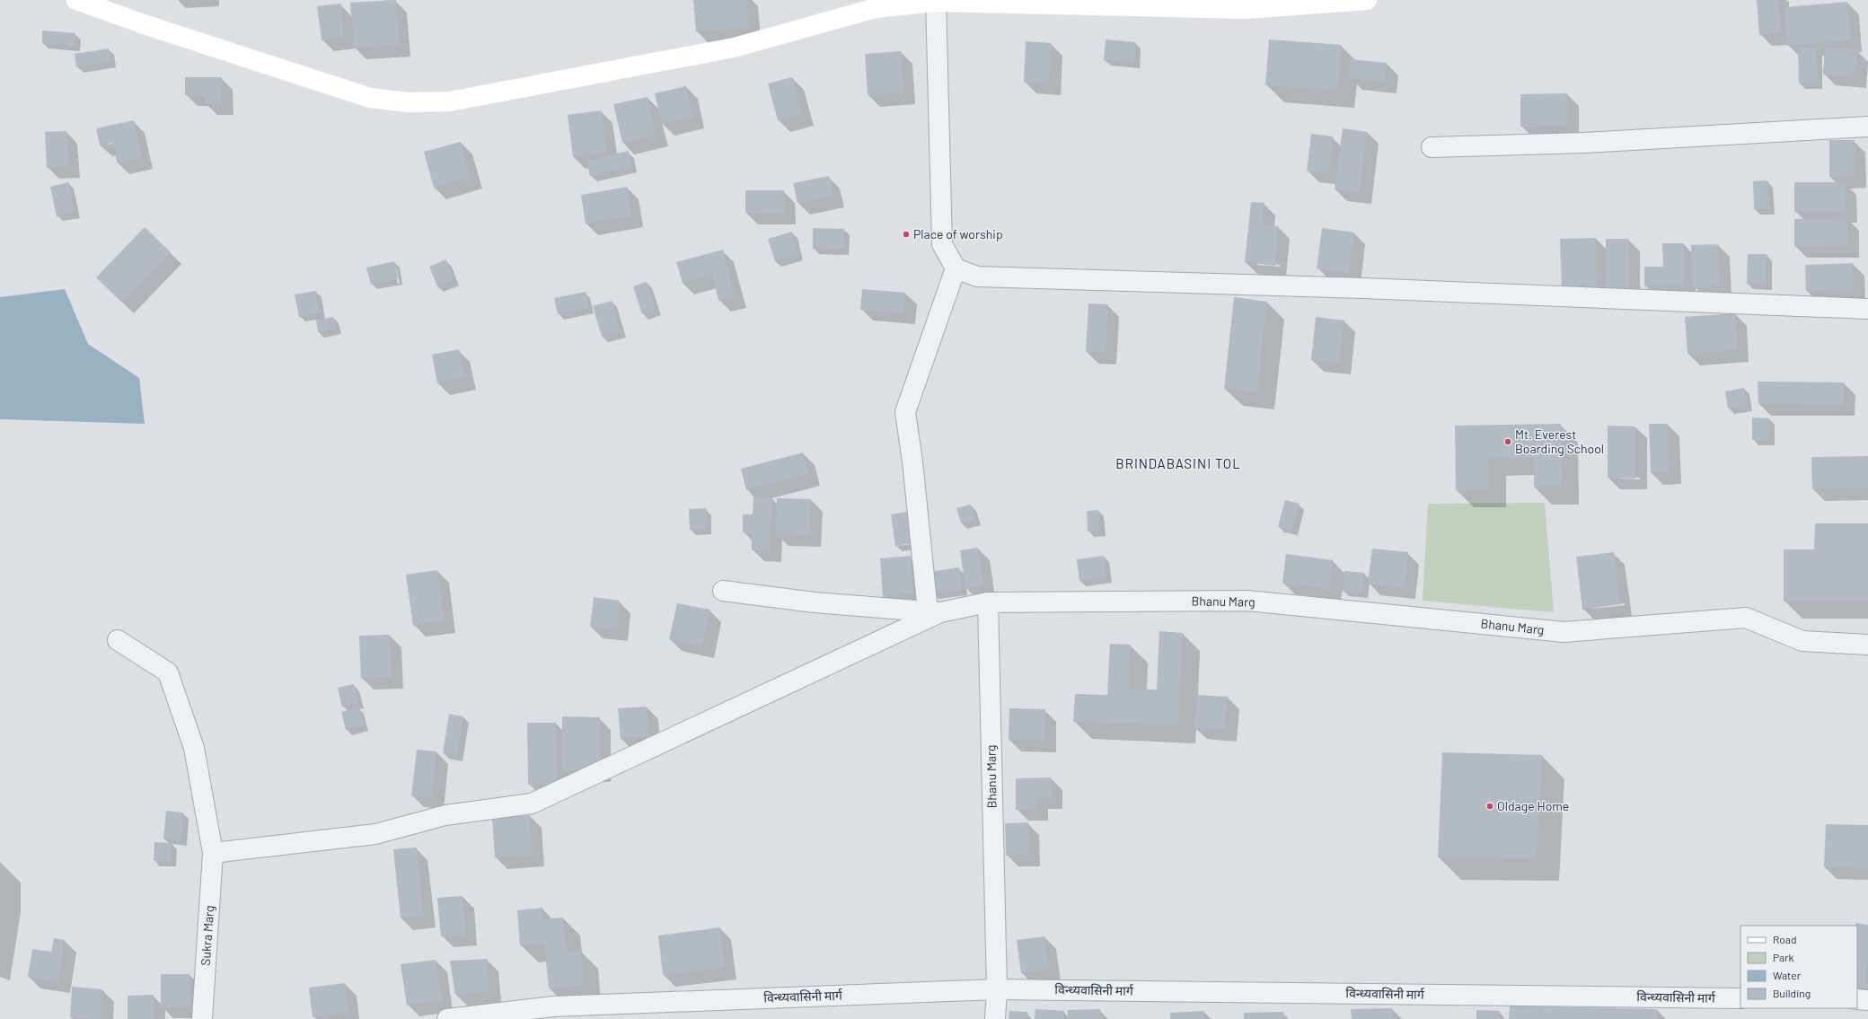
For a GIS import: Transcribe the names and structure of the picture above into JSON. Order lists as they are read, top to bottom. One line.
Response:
{"streets":{"street":["Bhanu Marg","Sukra Marg","विन्ध्यवासिनी मार्ग"]},"crossings":[["Bhanu Marg","विन्ध्यवासिनी मार्ग"]],"districts":["BRINDABASINI TOL"],"places":["Place of worship","Mt. Everest Boarding School","Oldage Home"],"legend":["Road","Park","Water","Building"]}
